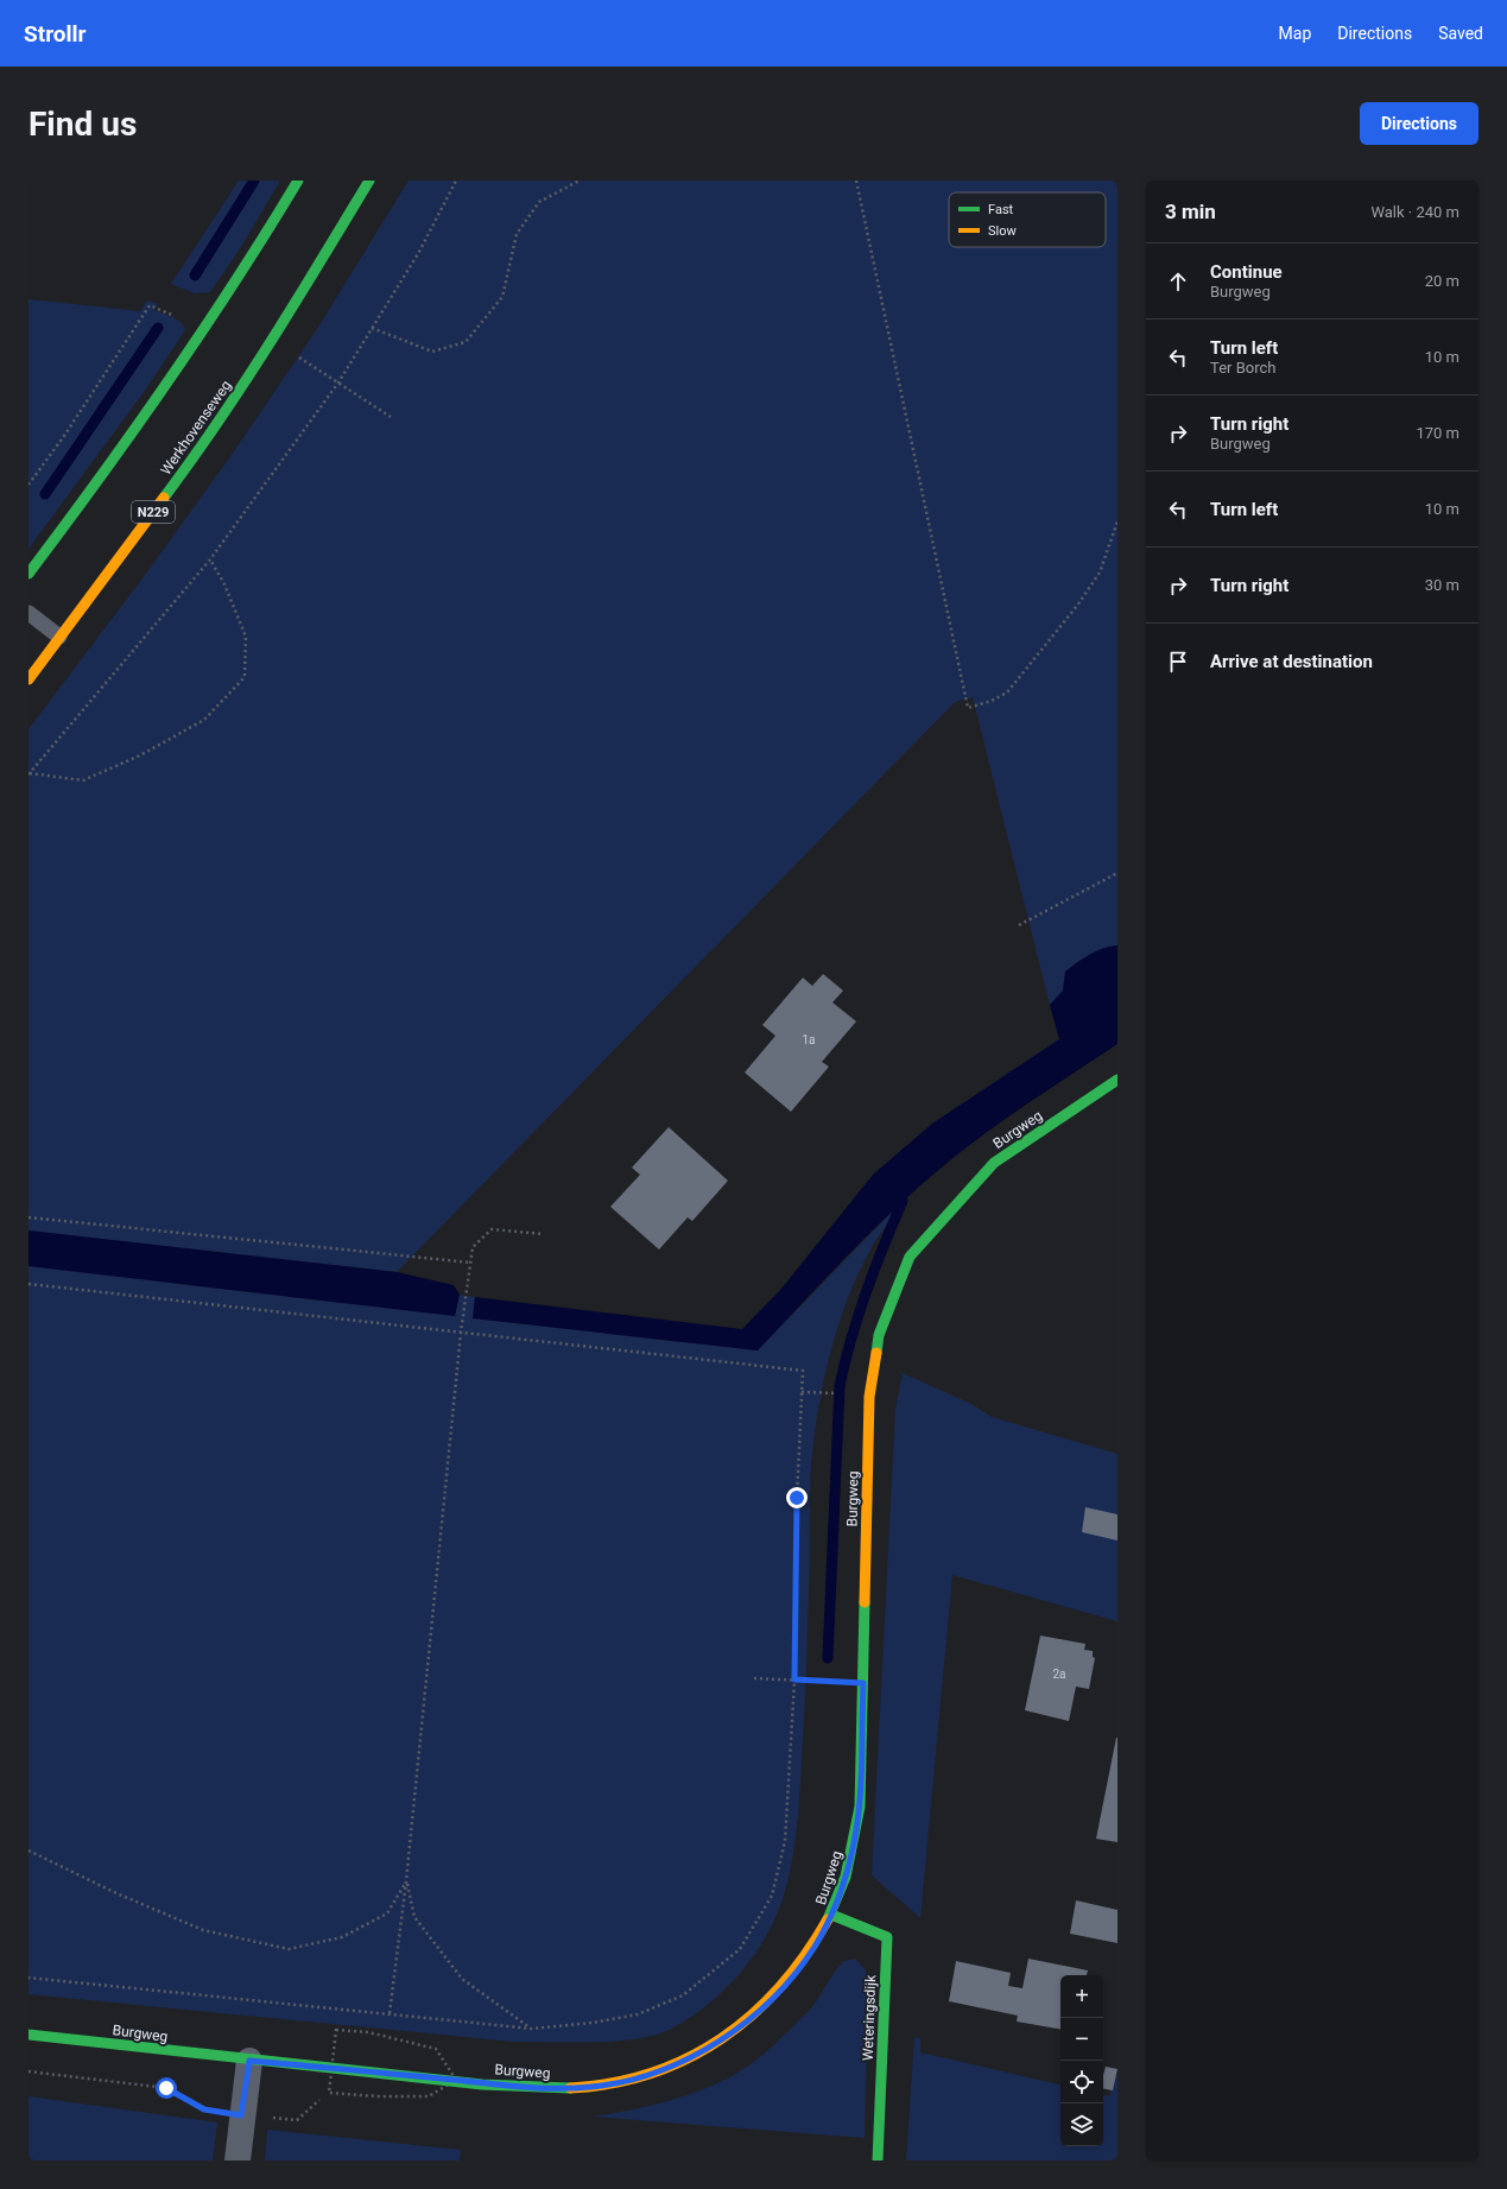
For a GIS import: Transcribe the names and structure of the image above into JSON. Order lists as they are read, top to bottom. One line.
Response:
{"streets":{"main road":["Werkhovenseweg","N229","Burgweg","Weteringsdijk"]},"crossings":[["Burgweg","Weteringsdijk"]],"house_numbers":["1a","2a"],"legend":["Fast","Slow"],"page":{"header":"Strollr","nav":["Map","Directions","Saved"],"buttons":"Directions","title":"Find us","heading":["3 min","Walk · 240 m"],"list":[["Continue","Burgweg","20 m"],["Turn left","Ter Borch","10 m"],["Turn right","Burgweg","170 m"],["Turn left","10 m"],["Turn right","30 m"],"Arrive at destination"],"map_buttons":["+","−"]}}
